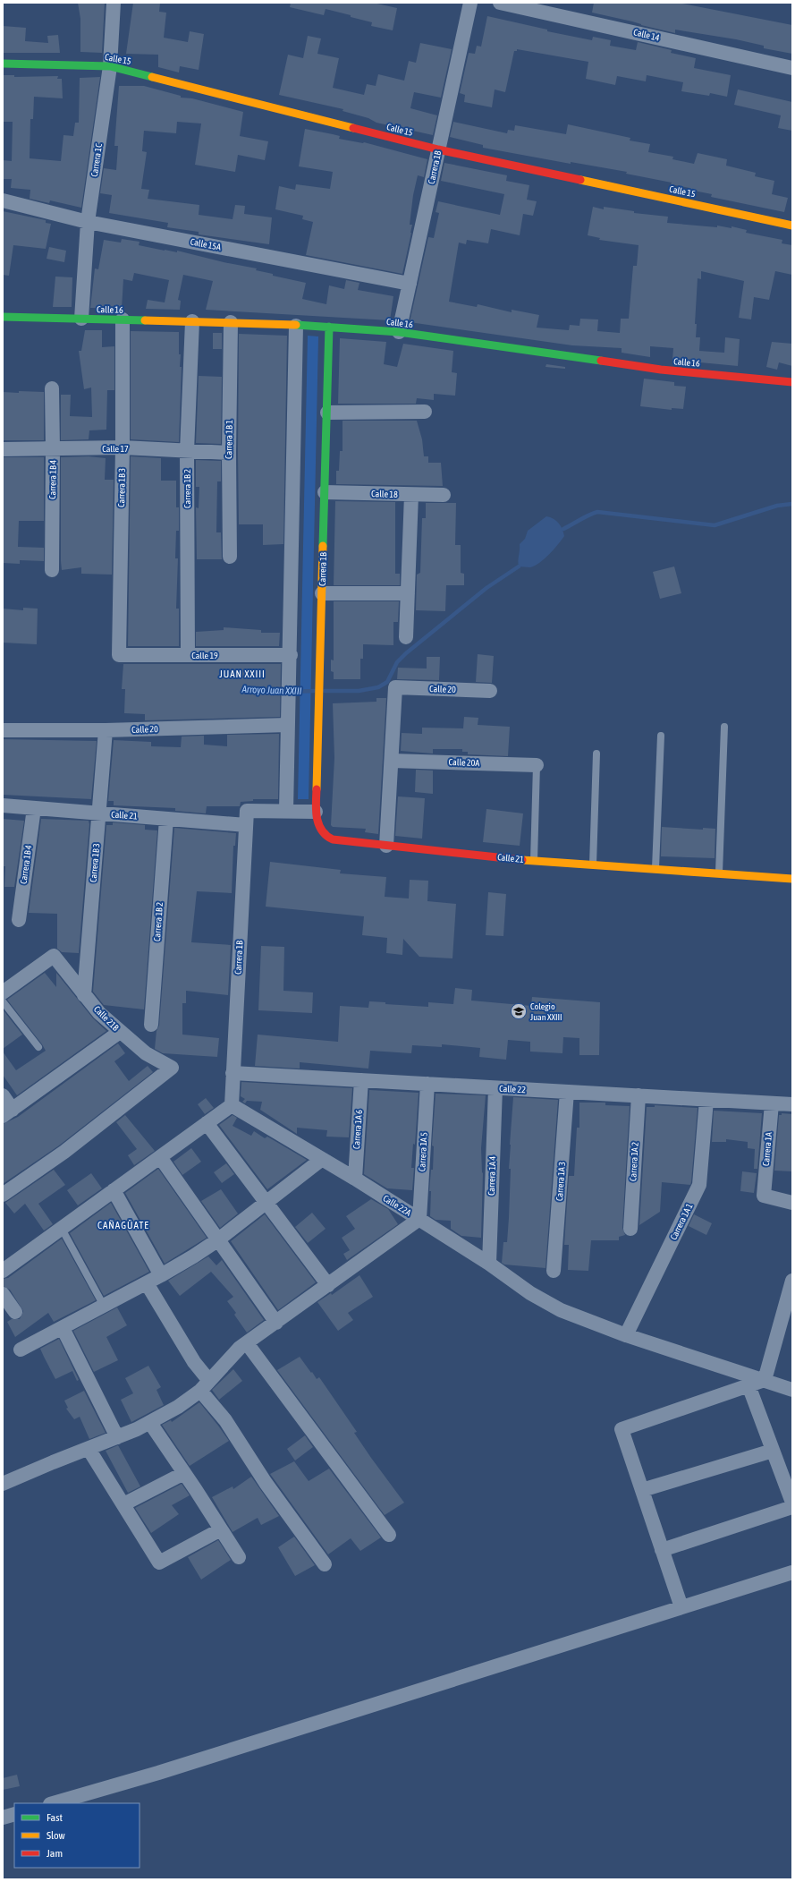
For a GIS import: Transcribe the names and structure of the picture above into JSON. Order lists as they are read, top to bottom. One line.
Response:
{"streets":{"street":["Calle 14","Calle 15","Carrera 1C","Carrera 1B","Calle 15A","Calle 16","Carrera 1B 1","Calle 17","Carrera 1B 4","Carrera 1B 3","Carrera 1B 2","Calle 18","Calle 19","Calle 20","Calle 20A","Calle 21","Calle 21B","Calle 22","Carrera 1A 6","Carrera 1A","Carrera 1A 5","Carrera 1A 2","Carrera 1A 4","Carrera 1A 3","Calle 22A","Carrera 1A 1"]},"crossings":[["Calle 15","Carrera 1C"],["Calle 15","Carrera 1B"],["Carrera 1C","Calle 15A"],["Carrera 1C","Calle 16"],["Carrera 1B","Calle 15A"],["Carrera 1B","Calle 16"],["Carrera 1B","Calle 18"],["Carrera 1B","Calle 21"],["Carrera 1B","Calle 22"],["Carrera 1B","Calle 22A"],["Calle 16","Carrera 1B 1"],["Calle 16","Carrera 1B 3"],["Calle 16","Carrera 1B 2"],["Carrera 1B 1","Calle 17"],["Calle 17","Carrera 1B 4"],["Calle 17","Carrera 1B 3"],["Calle 17","Carrera 1B 2"],["Carrera 1B 4","Calle 21"],["Carrera 1B 3","Calle 19"],["Carrera 1B 3","Calle 20"],["Carrera 1B 3","Calle 21"],["Carrera 1B 3","Calle 21B"],["Carrera 1B 2","Calle 19"],["Carrera 1B 2","Calle 21"],["Calle 20","Calle 20A"],["Calle 22","Carrera 1A 6"],["Calle 22","Carrera 1A"],["Calle 22","Carrera 1A 5"],["Calle 22","Carrera 1A 2"],["Calle 22","Carrera 1A 4"],["Calle 22","Carrera 1A 3"],["Calle 22","Carrera 1A 1"],["Carrera 1A 6","Calle 22A"],["Carrera 1A 5","Calle 22A"],["Carrera 1A 4","Calle 22A"],["Calle 22A","Carrera 1A 1"]],"districts":["JUAN XXIII","CAÑAGÜATE"],"water":["Arroyo Juan XXIII"],"places":{"school or university":["Colegio Juan XXIII"]},"legend":["Fast","Slow","Jam"]}
